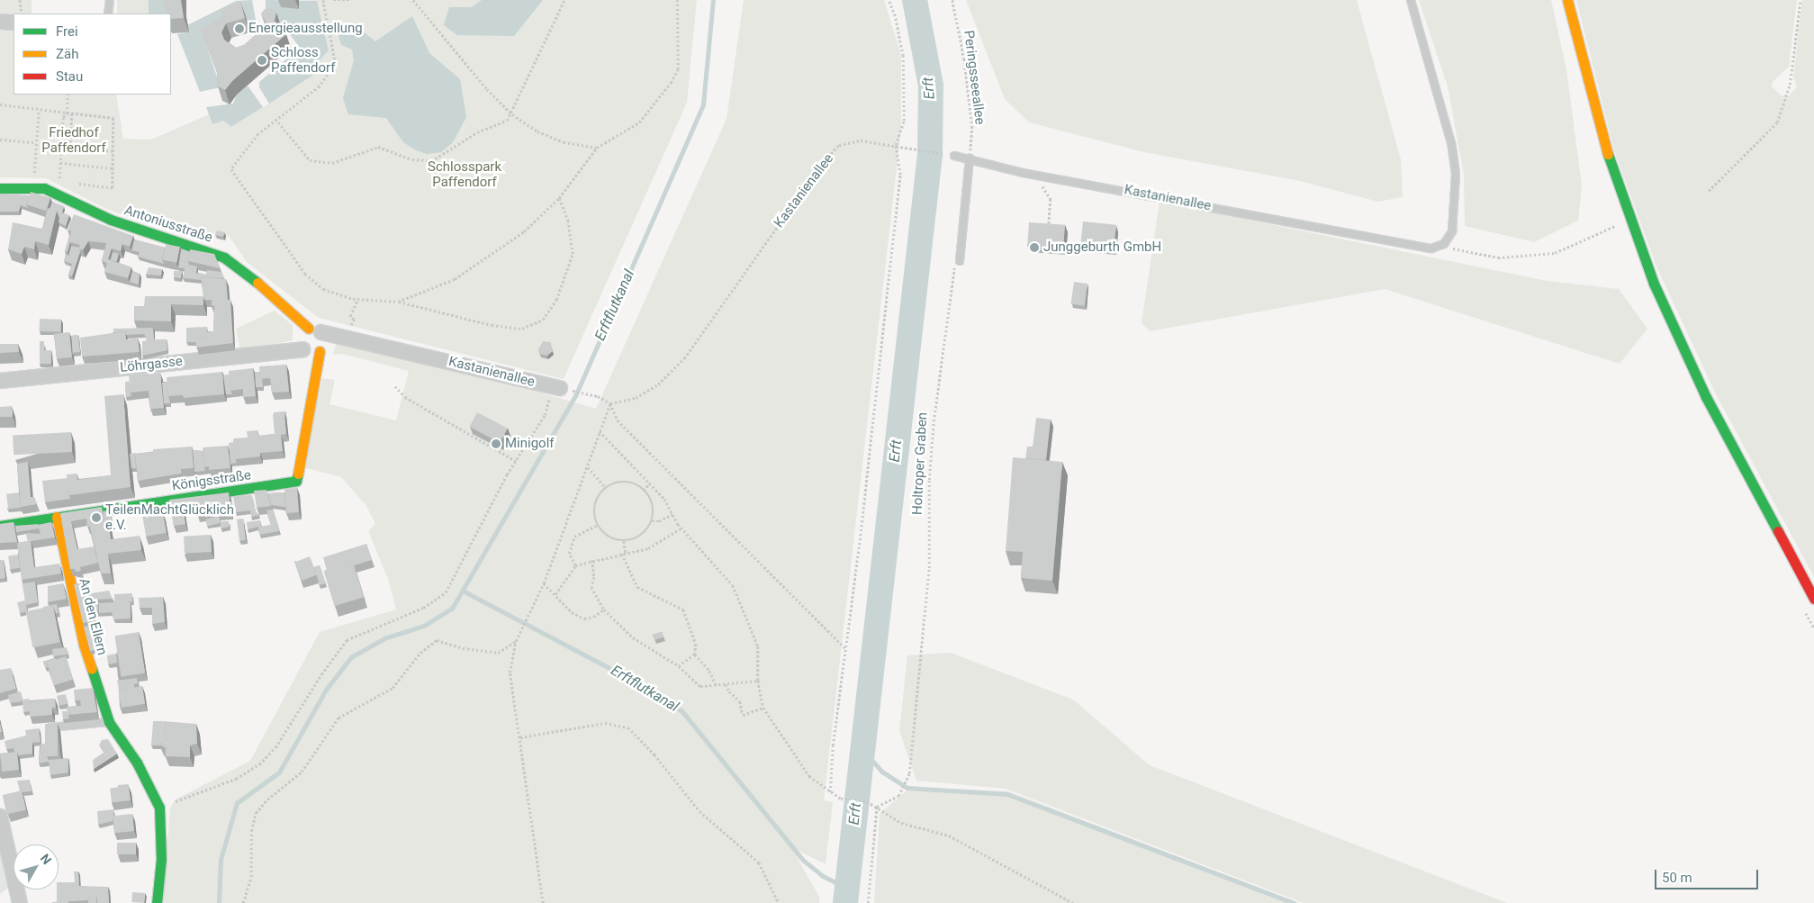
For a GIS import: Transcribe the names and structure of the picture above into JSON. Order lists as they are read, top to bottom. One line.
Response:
{"streets":{"street":["Kastanienallee","Antoniusstraße","Löhrgasse","Königsstraße","An den Ellern"],"path":["Peringsseeallee","Holtroper Graben"]},"crossings":[["Peringsseeallee","Kastanienallee"],["Kastanienallee","Antoniusstraße"],["Kastanienallee","Löhrgasse"],["Kastanienallee","Königsstraße"],["Antoniusstraße","Löhrgasse"],["Antoniusstraße","Königsstraße"],["Löhrgasse","Königsstraße"],["Königsstraße","An den Ellern"]],"water":["Erft","Erftflutkanal"],"parks":["Friedhof Paffendorf","Schlosspark Paffendorf"],"places":["Energieausstellung","Schloss Paffendorf","Junggeburth GmbH","Minigolf","TeilenMachtGlücklich e.V."],"legend":["Frei","Zäh","Stau"],"scale_bar":"50 m","north":"top right"}
